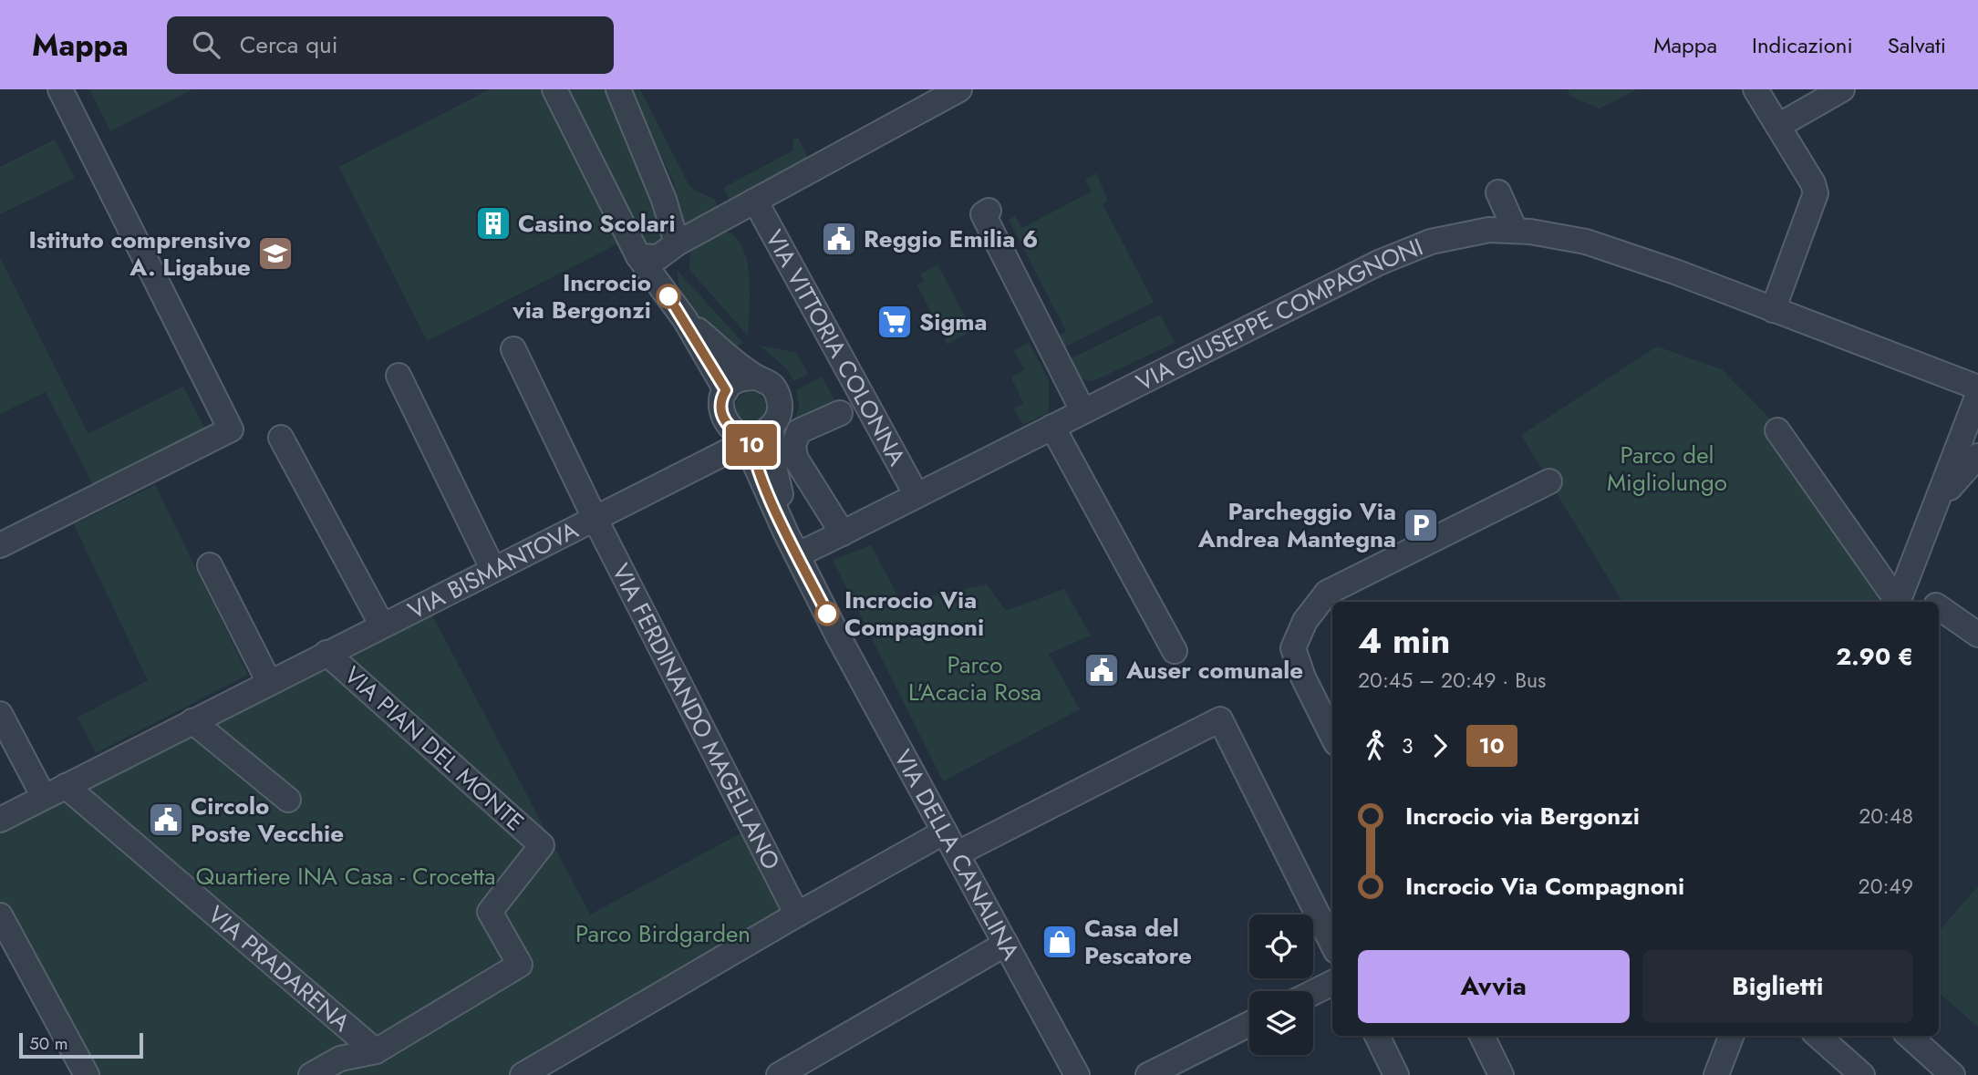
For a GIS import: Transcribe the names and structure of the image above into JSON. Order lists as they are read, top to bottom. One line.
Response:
{"streets":{"street":["VIA GIUSEPPE COMPAGNONI","VIA VITTORIA COLONNA","VIA BISMANTOVA","VIA FERDINANDO MAGELLANO","VIA PIAN DEL MONTE","VIA DELLA CANALINA","VIA PRADARENA"]},"crossings":[["VIA GIUSEPPE COMPAGNONI","VIA VITTORIA COLONNA"],["VIA GIUSEPPE COMPAGNONI","VIA DELLA CANALINA"],["VIA BISMANTOVA","VIA FERDINANDO MAGELLANO"],["VIA BISMANTOVA","VIA PIAN DEL MONTE"],["VIA BISMANTOVA","VIA DELLA CANALINA"],["VIA BISMANTOVA","VIA PRADARENA"],["VIA PIAN DEL MONTE","VIA PRADARENA"]],"parks":["Parco del Migliolungo","Parco L'Acacia Rosa","Quartiere INA Casa - Crocetta","Parco Birdgarden"],"places":{"building":["Casino Scolari"],"public building":["Reggio Emilia 6","Auser comunale","Circolo Poste Vecchie"],"school or university":["Istituto comprensivo A. Ligabue"],"other":["Incrocio via Bergonzi","Incrocio Via Compagnoni"],"supermarket":["Sigma"],"parking":["Parcheggio Via Andrea Mantegna"],"shop":["Casa del Pescatore"]},"lines":["bus line 10"],"scale_bar":"50 m","page":{"header":"Mappa","search":"Cerca qui","nav":["Mappa","Indicazioni","Salvati"],"on_map":"10","heading":["4 min","20:45 – 20:49 · Bus","2.90 €"],"legs":["3","10"],"list":[{"name":"Incrocio via Bergonzi","value":"20:48"},{"name":"Incrocio Via Compagnoni","value":"20:49"}],"buttons":["Avvia","Biglietti"],"scale":"50 m"}}
